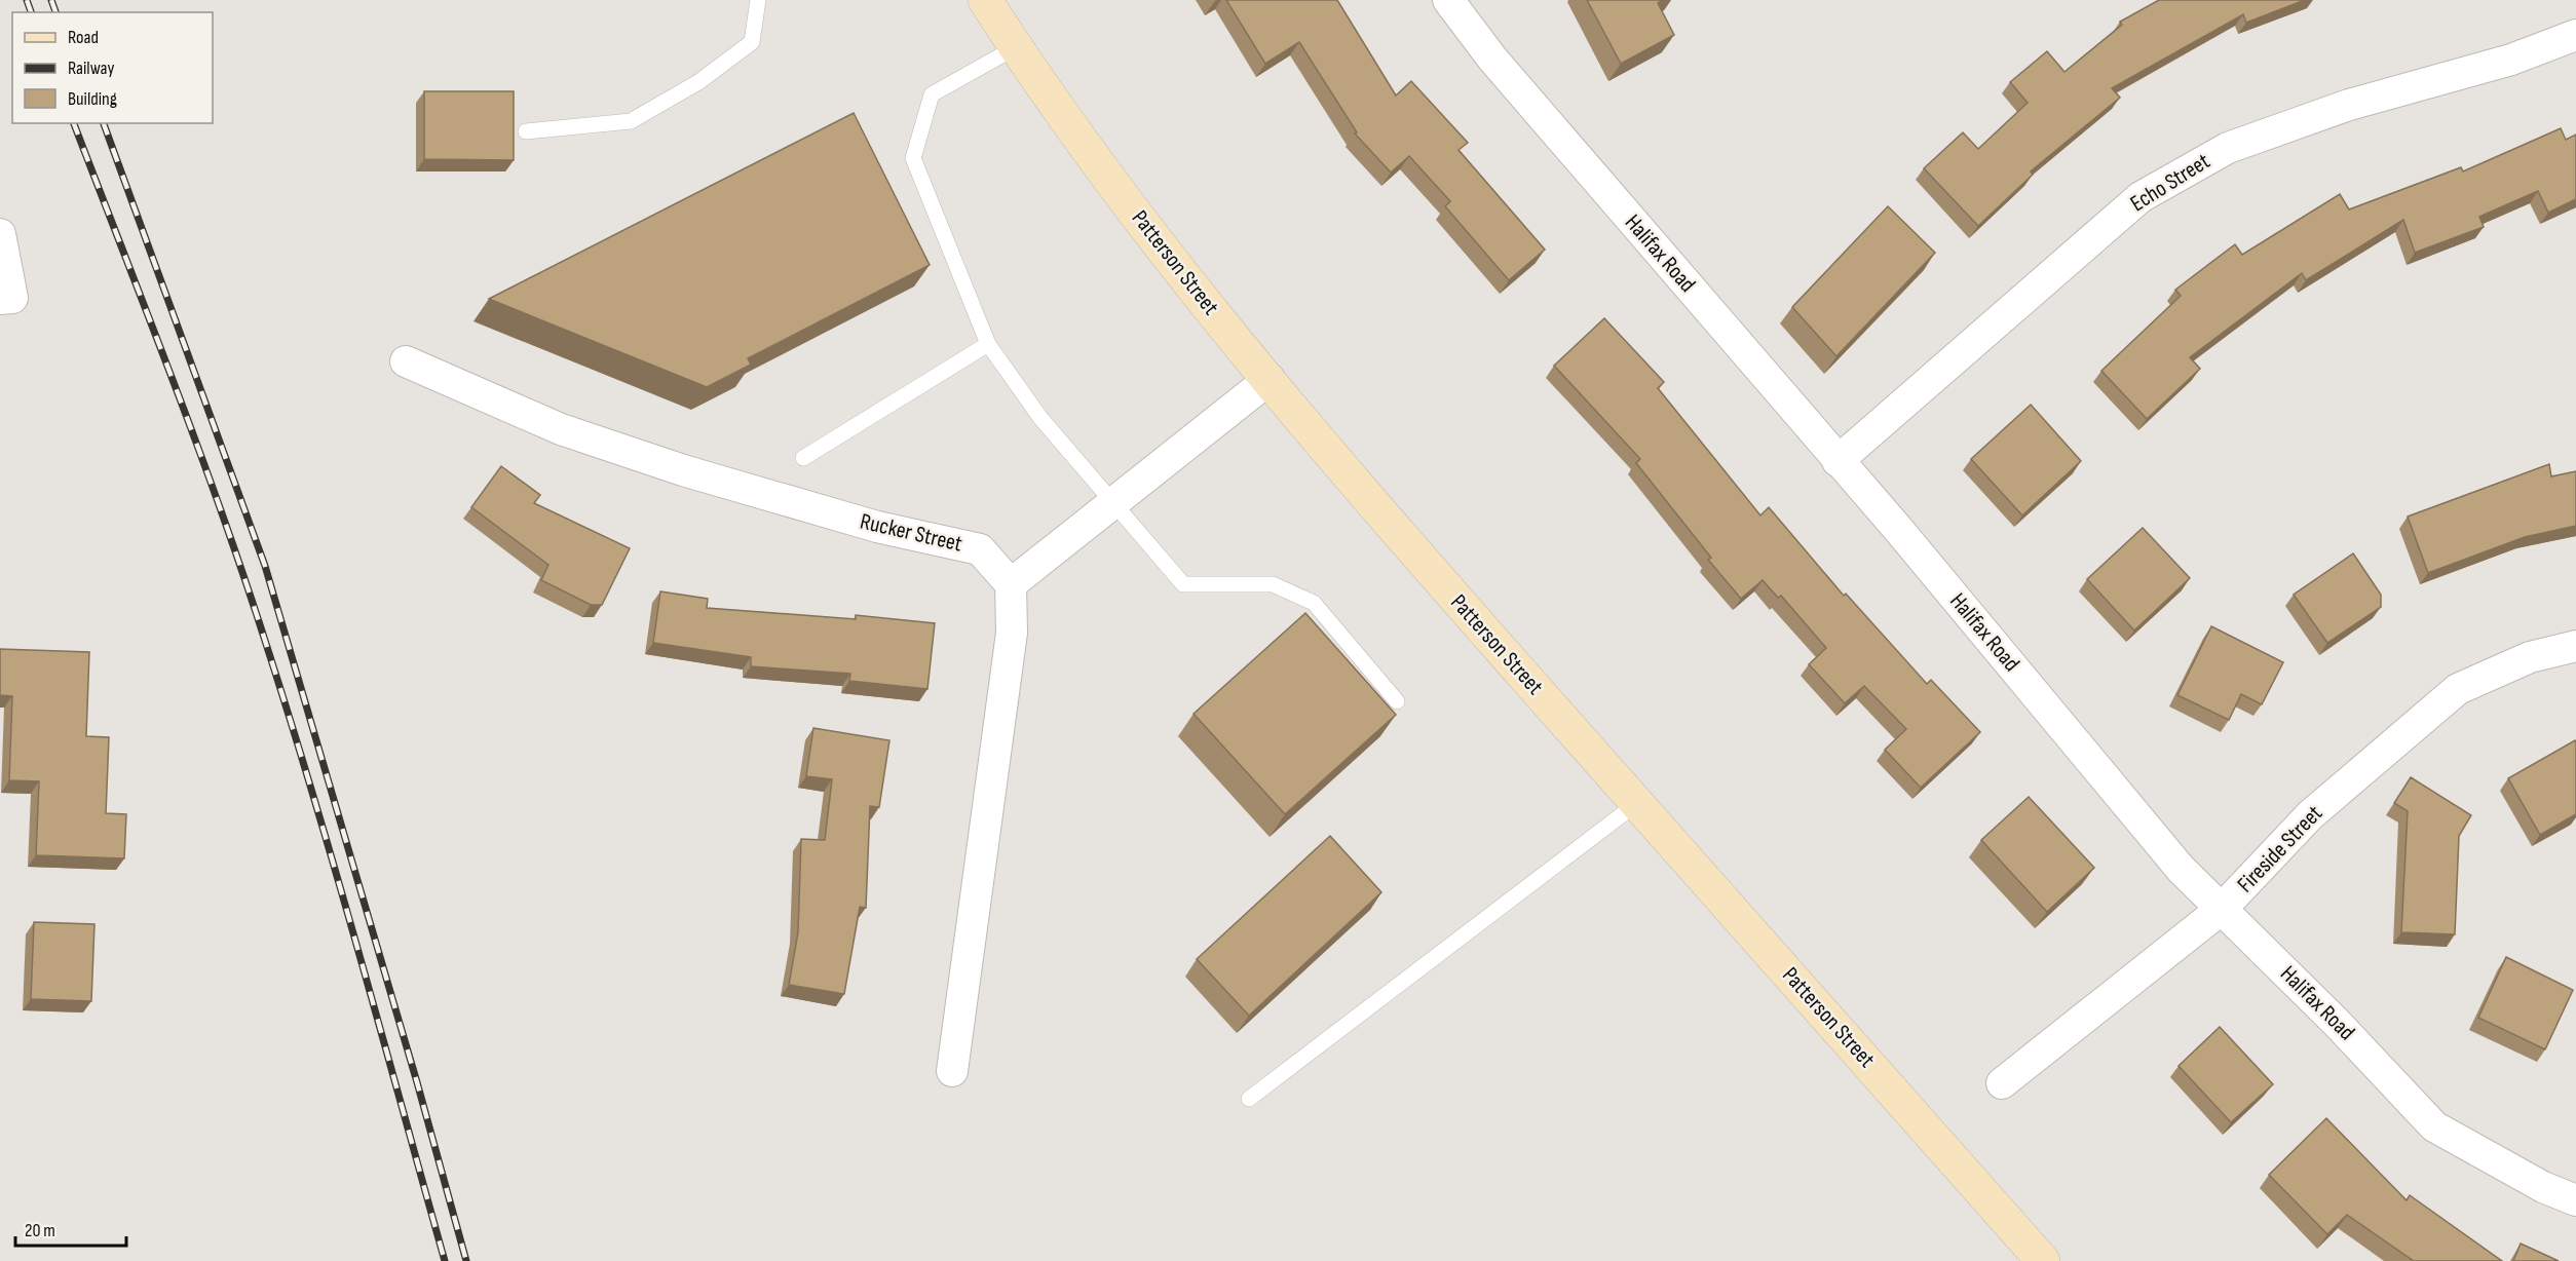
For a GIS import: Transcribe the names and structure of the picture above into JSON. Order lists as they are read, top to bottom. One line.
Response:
{"streets":{"main road":["Patterson Street"],"street":["Echo Street","Halifax Road","Rucker Street","Fireside Street"]},"crossings":[["Echo Street","Halifax Road"],["Halifax Road","Fireside Street"]],"legend":["Road","Railway","Building"],"scale_bar":"20 m"}
